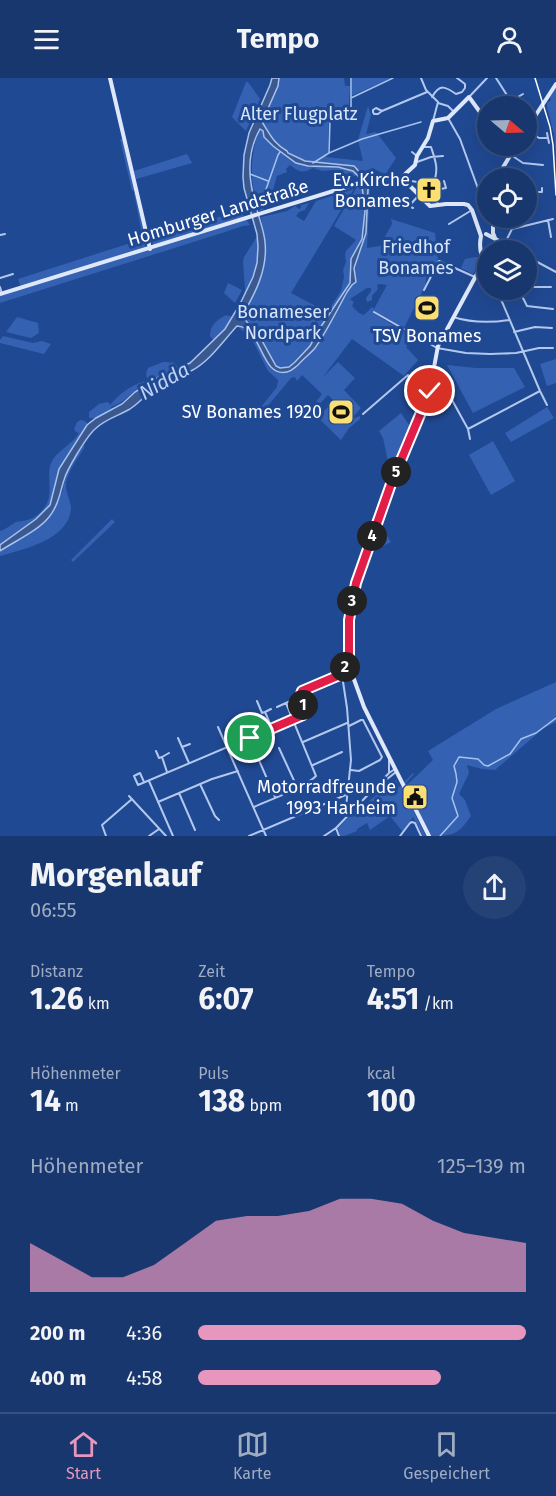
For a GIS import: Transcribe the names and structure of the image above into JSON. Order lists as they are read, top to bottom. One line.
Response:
{"streets":{"street":["Homburger Landstraße"]},"water":["Nidda"],"parks":["Alter Flugplatz","Friedhof Bonames","Bonameser Nordpark"],"places":{"church":["Ev. Kirche Bonames"],"sports":["TSV Bonames","SV Bonames 1920"],"public building":["Motorradfreunde 1993 Harheim"]},"north":"right","page":{"header":"Tempo","pins":["5","4","3","2","1"],"heading":["Morgenlauf","06:55"],"stats":[["Distanz","1.26 km"],["Zeit","6:07"],["Tempo","4:51 /km"],["Höhenmeter","14 m"],["Puls","138 bpm"],["kcal","100"]],"chart":["Höhenmeter","125–139 m"],"list":[{"name":"200 m","note":"4:36"},{"name":"400 m","note":"4:58"}],"tabs":["Start","Karte","Gespeichert"]}}
